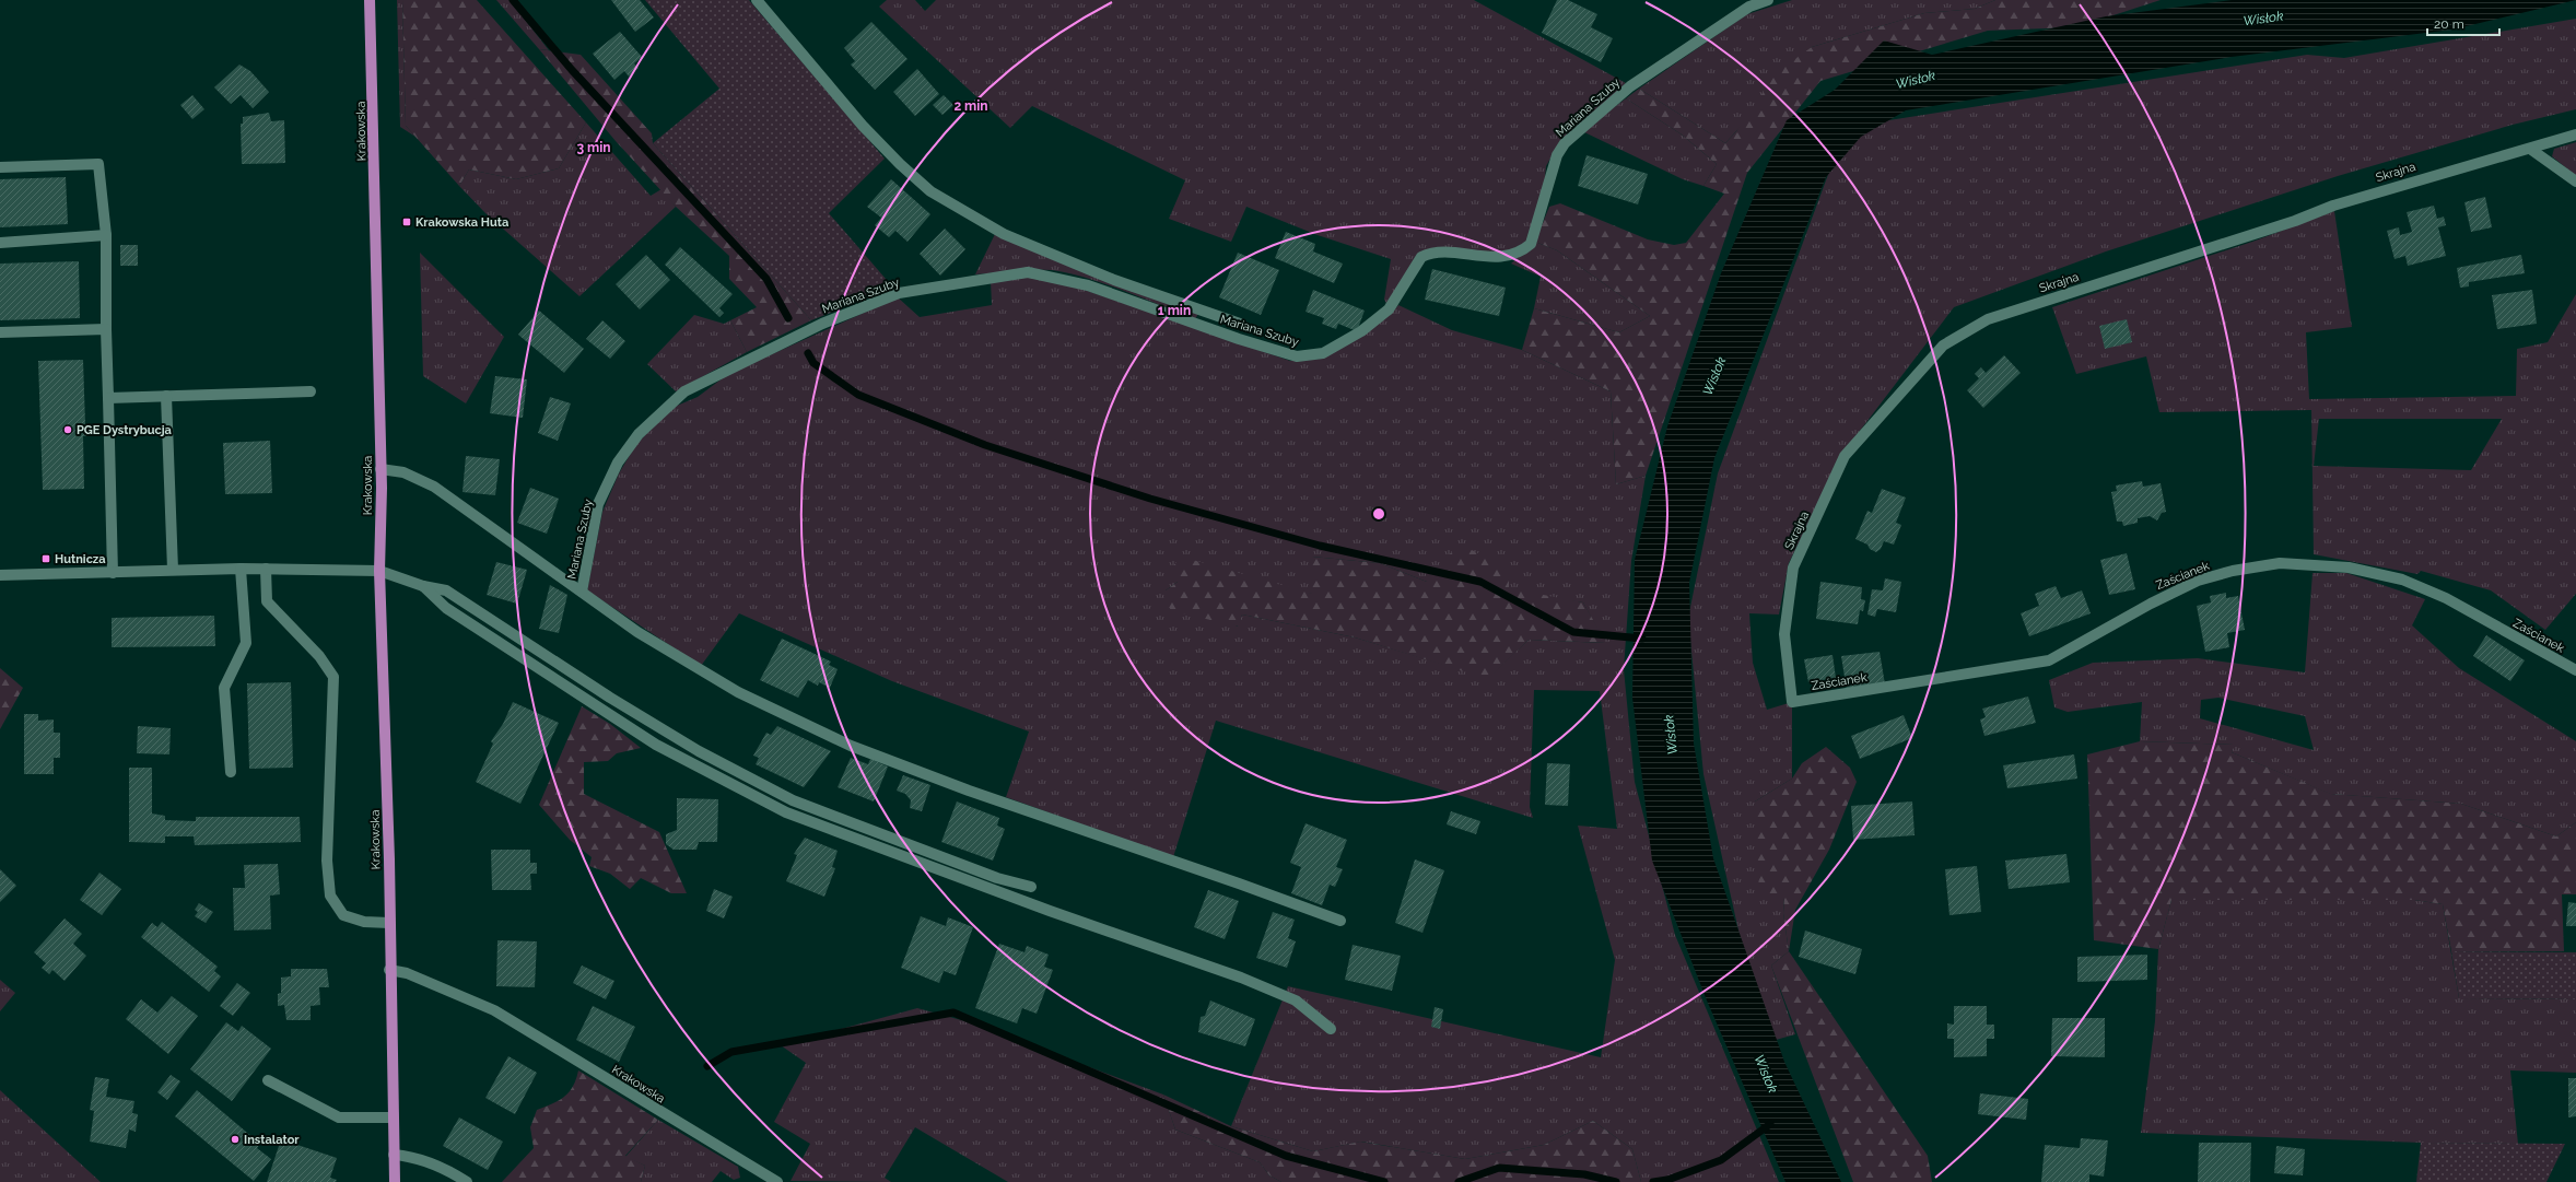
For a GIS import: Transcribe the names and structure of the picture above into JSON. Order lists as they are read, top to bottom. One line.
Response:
{"streets":{"main road":["Krakowska"],"street":["Mariana Szuby","Skrajna","Zaścianek"]},"crossings":[["Skrajna","Zaścianek"]],"water":["Wisłok"],"places":{"transit":["Krakowska Huta","Hutnicza"],"other":["PGE Dystrybucja","Instalator"]},"scale_bar":"20 m","rings":["2 min","3 min","1 min"]}
